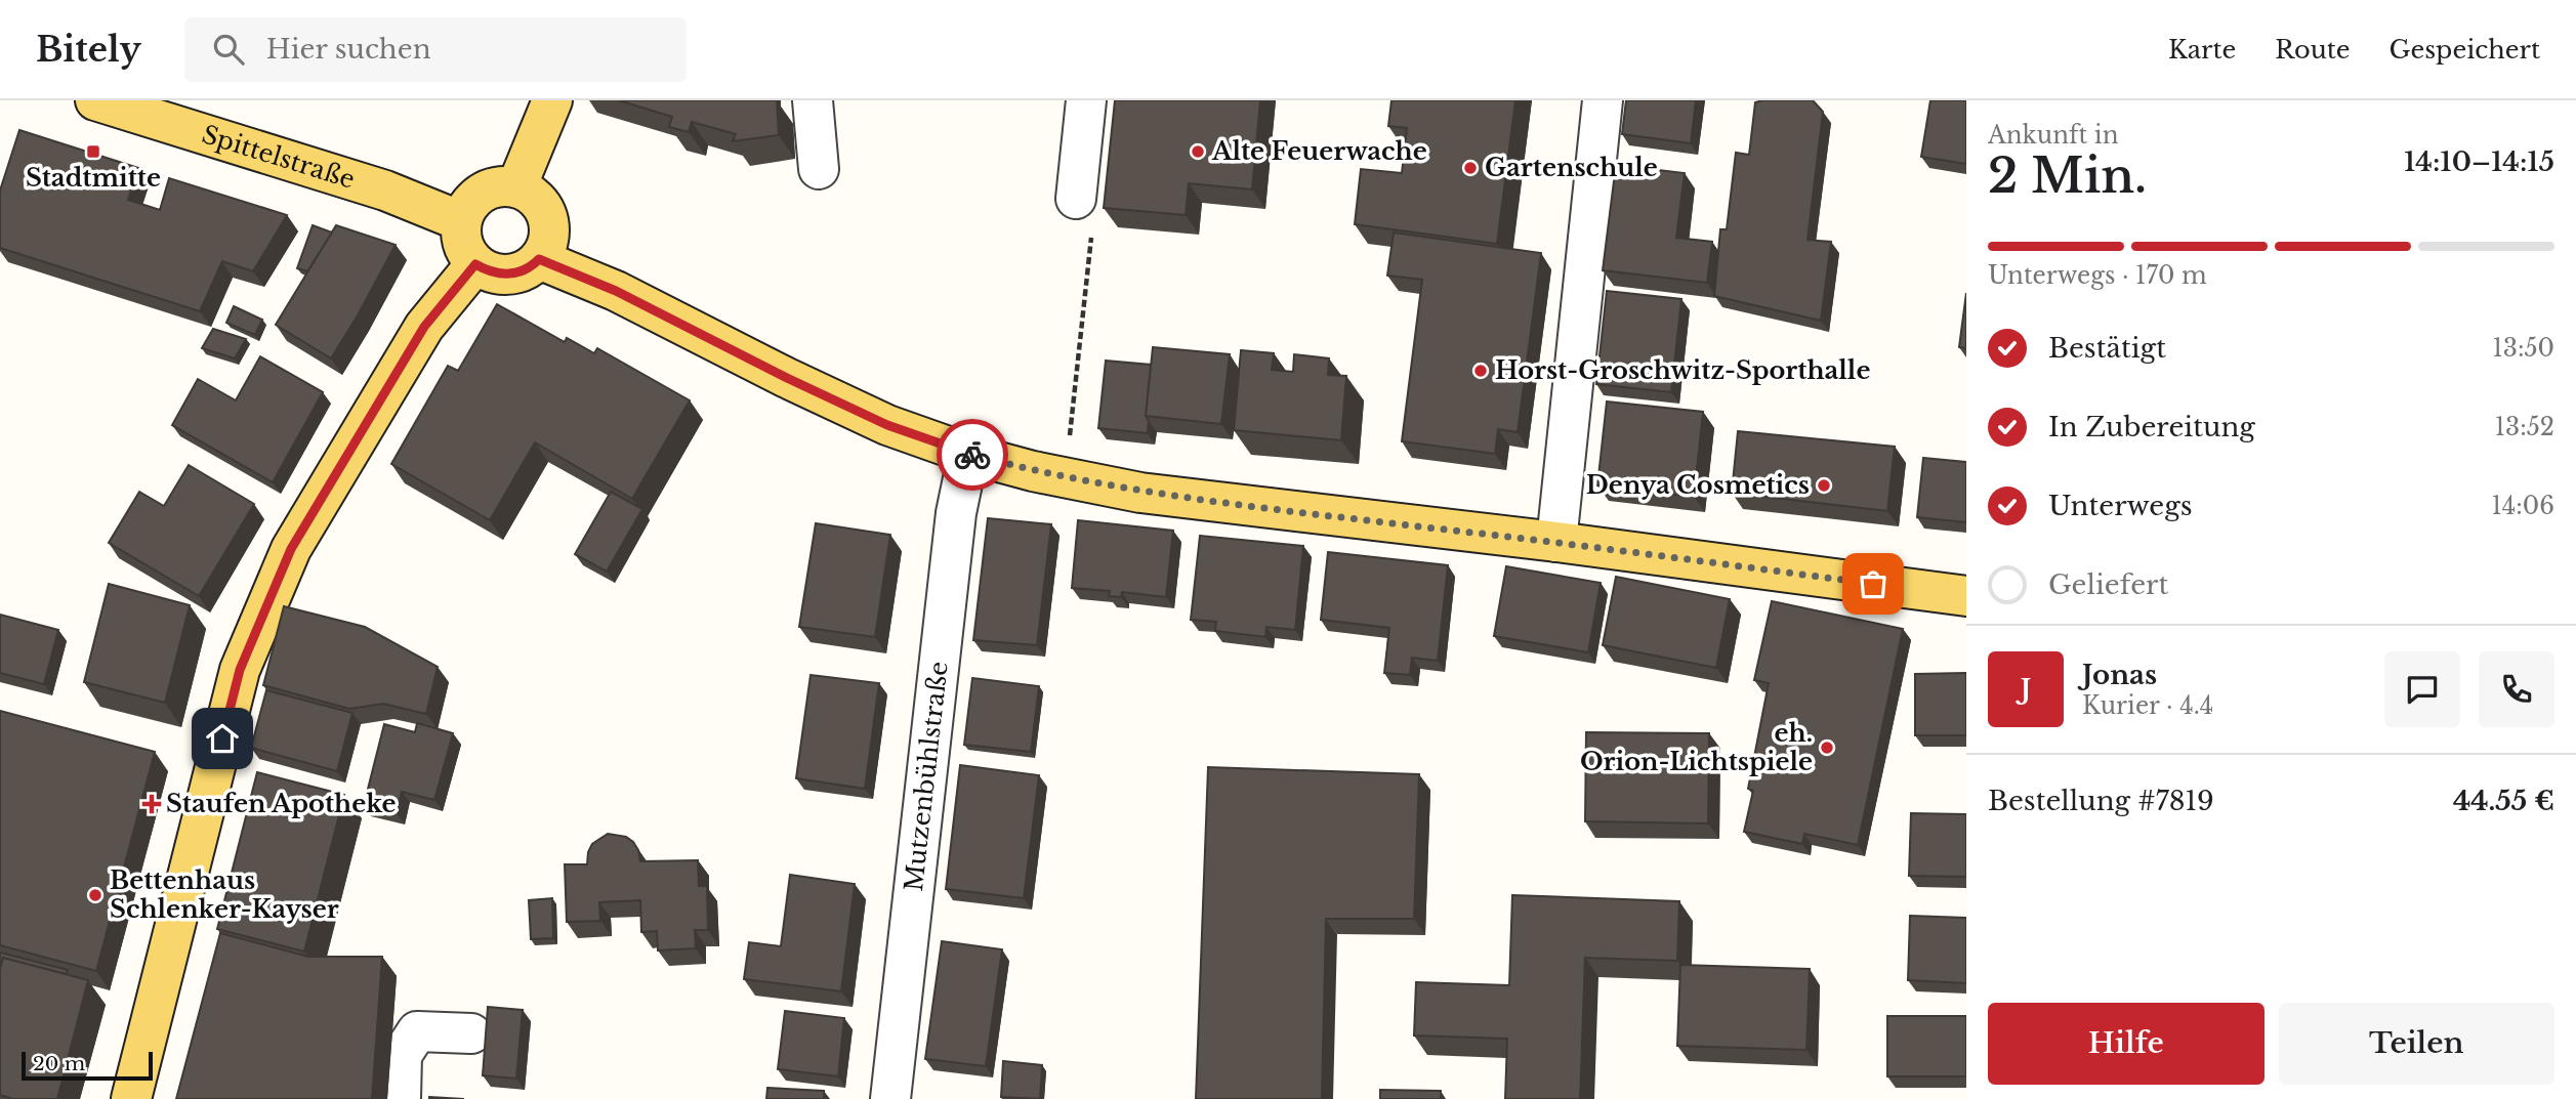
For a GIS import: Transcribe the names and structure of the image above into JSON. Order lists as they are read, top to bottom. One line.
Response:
{"streets":{"main road":["Spittelstraße"],"street":["Mutzenbühlstraße"]},"places":{"transit":["Stadtmitte"],"other":["Alte Feuerwache","Gartenschule","Horst-Groschwitz-Sporthalle","Denya Cosmetics","eh. Orion-Lichtspiele","Bettenhaus Schlenker-Kayser"],"health":["Staufen Apotheke"]},"scale_bar":"20 m","page":{"header":"Bitely","search":"Hier suchen","nav":["Karte","Route","Gespeichert"],"heading":["2 Min.","Ankunft in","14:10–14:15"],"panel":["Jonas","Kurier · 4.4","Bestellung #7819","44.55 €"],"bar":"Unterwegs · 170 m","list":[["Bestätigt","13:50"],["In Zubereitung","13:52"],["Unterwegs","14:06"],"Geliefert"],"round":"J","buttons":["Hilfe","Teilen"],"scale":"20 m"}}
